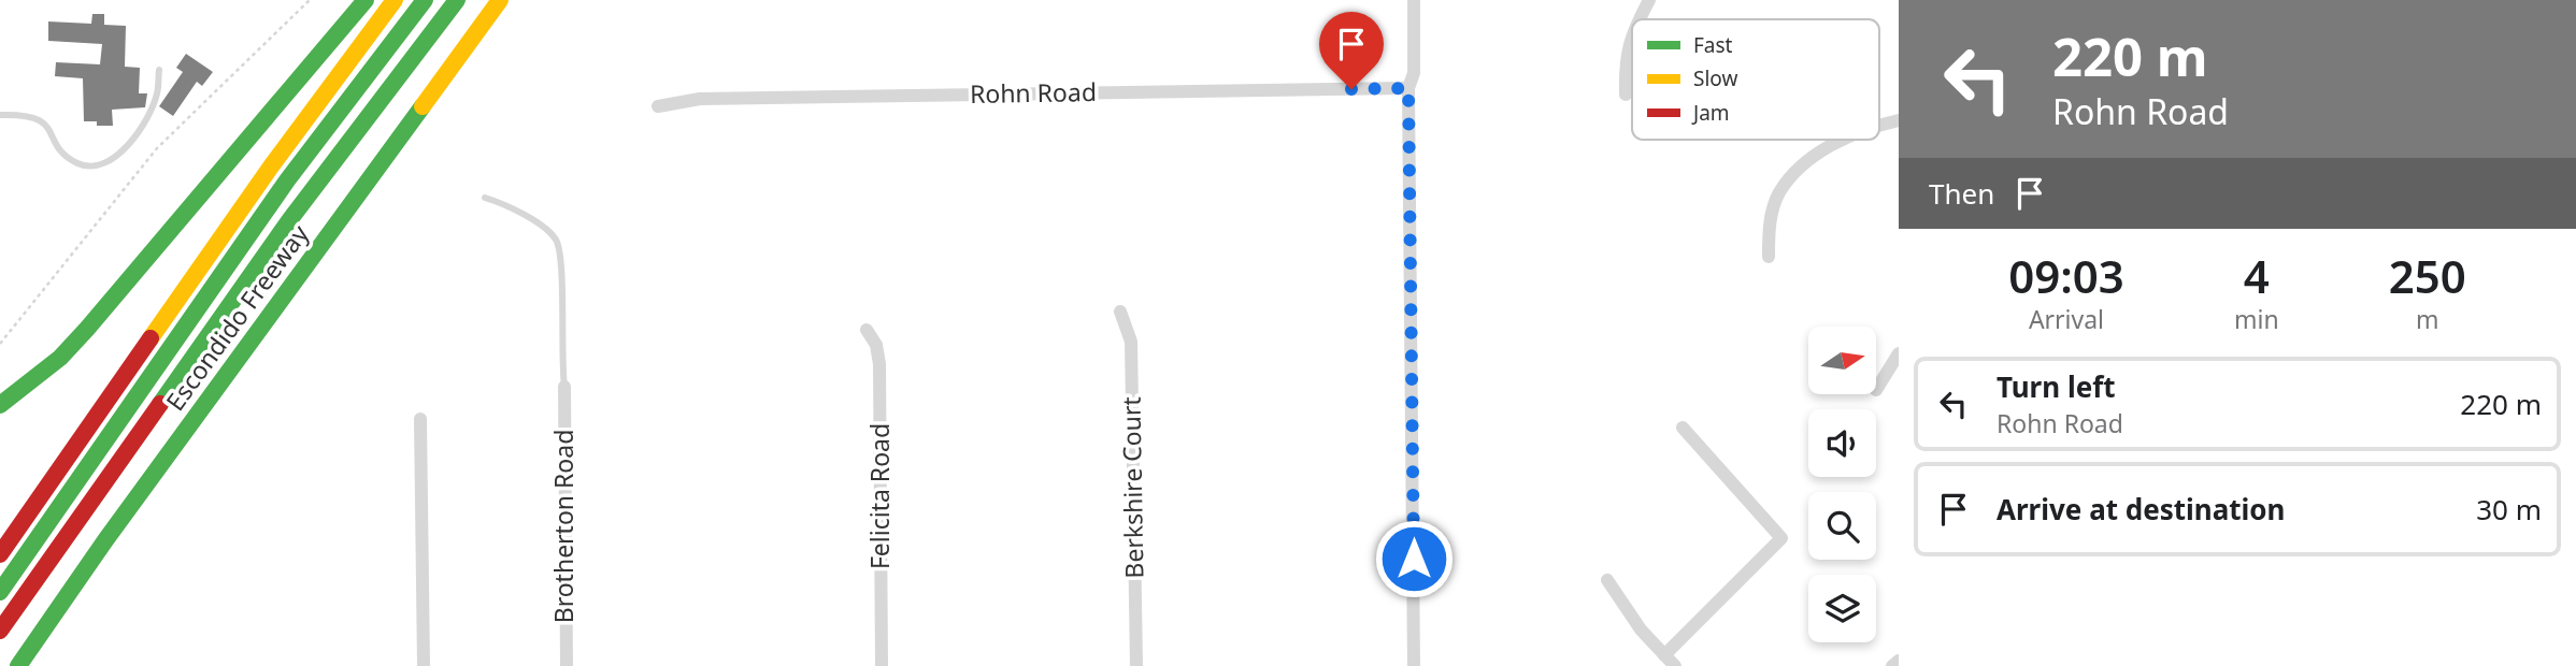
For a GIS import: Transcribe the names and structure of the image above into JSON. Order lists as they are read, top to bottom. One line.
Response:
{"streets":{"highway":["Escondido Freeway"],"street":["Rohn Road","Berkshire Court","Felicita Road","Brotherton Road"]},"legend":["Fast","Slow","Jam"],"north":"right","page":{"turn":["220 m","Rohn Road"],"then":"Then","eta":["09:03","Arrival","4","min","250","m"],"list":[{"name":"Turn left","note":"Rohn Road","value":"220 m"},{"name":"Arrive at destination","value":"30 m"}]}}
